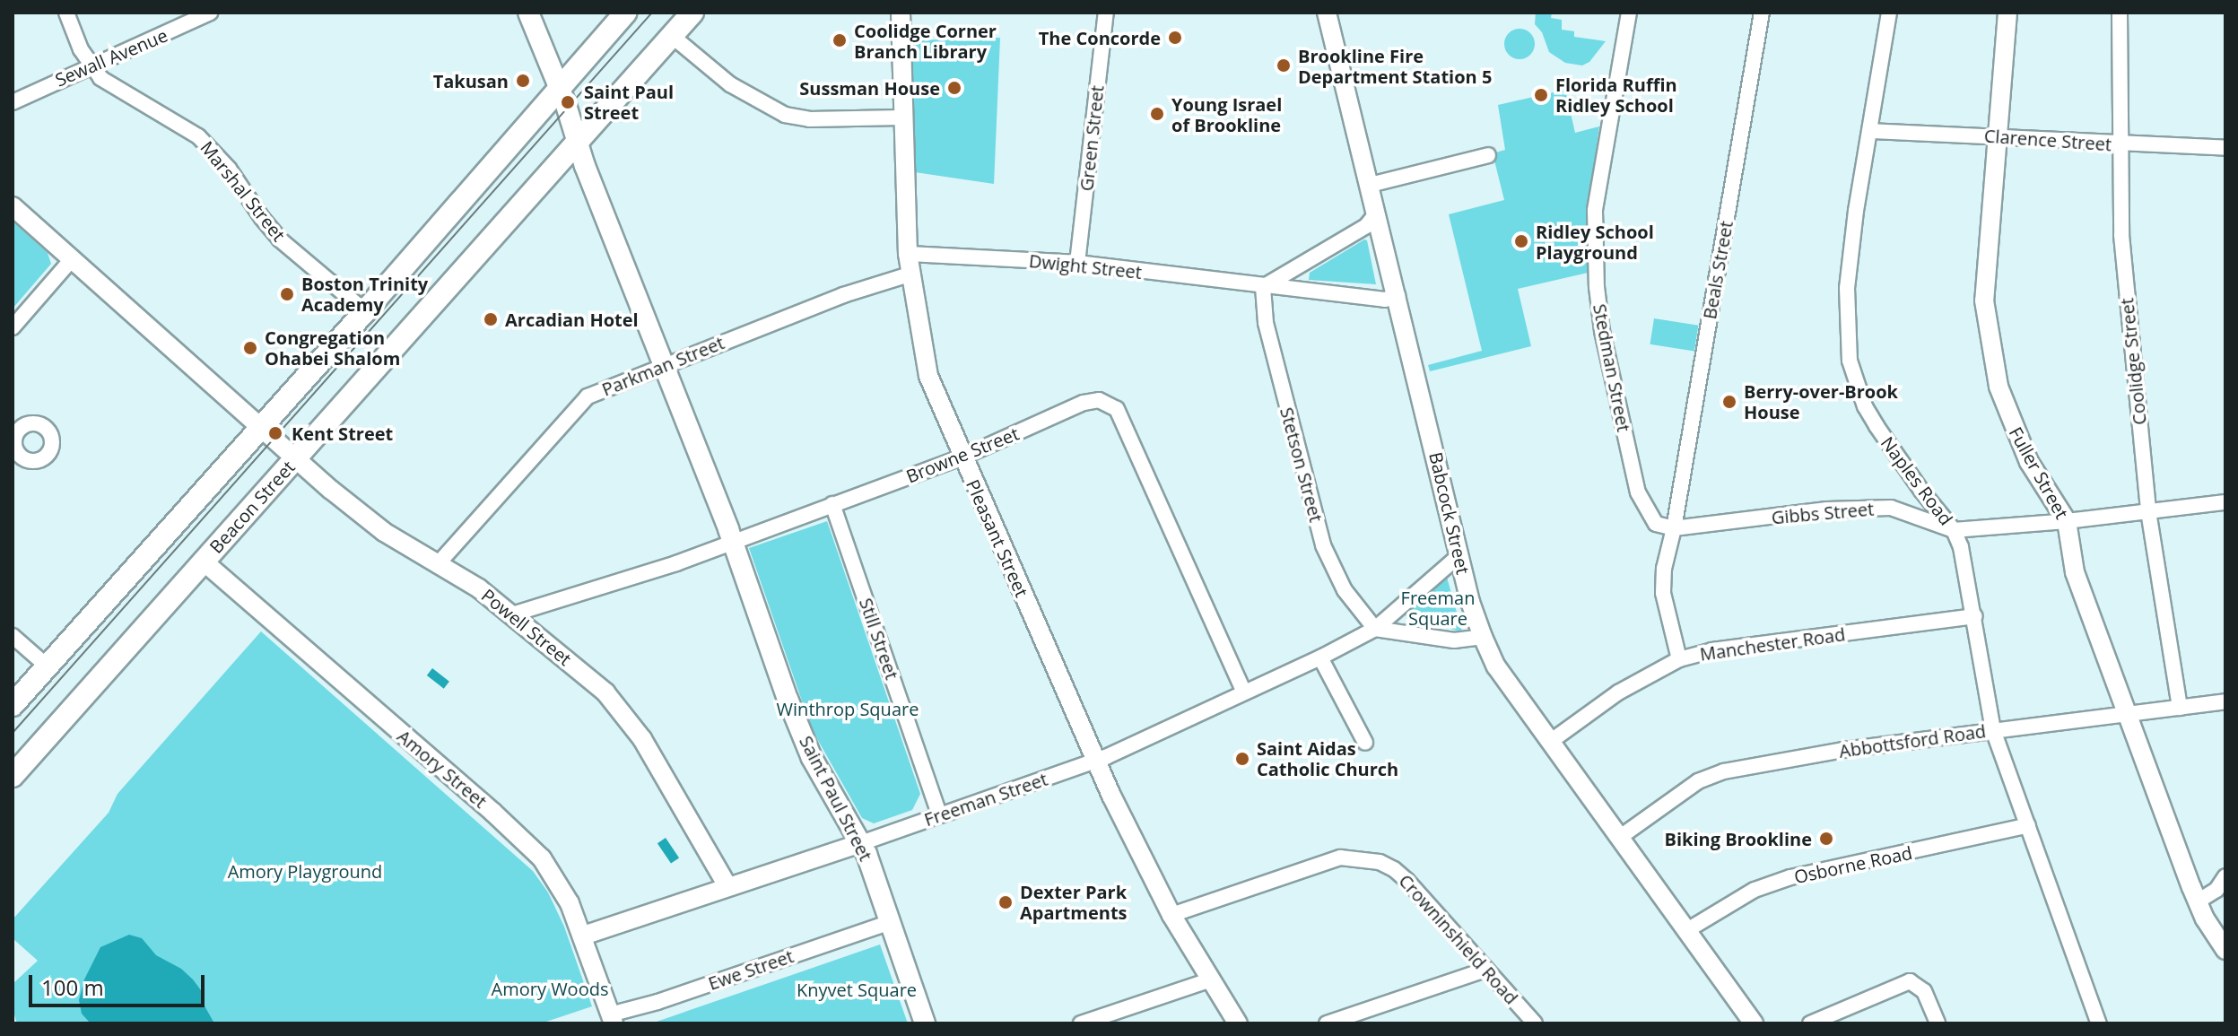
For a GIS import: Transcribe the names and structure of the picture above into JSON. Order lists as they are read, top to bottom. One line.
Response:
{"streets":{"main road":["Beacon Street","Saint Paul Street"],"street":["Sewall Avenue","Green Street","Clarence Street","Marshal Street","Dwight Street","Beals Street","Coolidge Street","Parkman Street","Stedman Street","Browne Street","Stetson Street","Fuller Street","Naples Road","Babcock Street","Gibbs Street","Pleasant Street","Powell Street","Still Street","Manchester Road","Abbottsford Road","Amory Street","Freeman Street","Osborne Road","Crowninshield Road","Ewe Street"]},"crossings":[["Sewall Avenue","Marshal Street"],["Green Street","Dwight Street"],["Clarence Street","Coolidge Street"],["Clarence Street","Fuller Street"],["Clarence Street","Naples Road"],["Dwight Street","Stetson Street"],["Dwight Street","Babcock Street"],["Dwight Street","Pleasant Street"],["Beals Street","Stedman Street"],["Beals Street","Gibbs Street"],["Coolidge Street","Gibbs Street"],["Coolidge Street","Abbottsford Road"],["Parkman Street","Pleasant Street"],["Parkman Street","Powell Street"],["Parkman Street","Saint Paul Street"],["Stedman Street","Gibbs Street"],["Browne Street","Pleasant Street"],["Browne Street","Powell Street"],["Browne Street","Still Street"],["Browne Street","Saint Paul Street"],["Browne Street","Freeman Street"],["Stetson Street","Freeman Street"],["Fuller Street","Gibbs Street"],["Fuller Street","Abbottsford Road"],["Naples Road","Gibbs Street"],["Naples Road","Manchester Road"],["Naples Road","Abbottsford Road"],["Naples Road","Osborne Road"],["Beacon Street","Powell Street"],["Beacon Street","Amory Street"],["Beacon Street","Saint Paul Street"],["Babcock Street","Manchester Road"],["Babcock Street","Abbottsford Road"],["Babcock Street","Freeman Street"],["Babcock Street","Osborne Road"],["Pleasant Street","Freeman Street"],["Pleasant Street","Crowninshield Road"],["Powell Street","Freeman Street"],["Still Street","Freeman Street"],["Amory Street","Freeman Street"],["Amory Street","Ewe Street"],["Saint Paul Street","Freeman Street"],["Saint Paul Street","Ewe Street"]],"parks":["Freeman Square","Winthrop Square","Amory Playground","Amory Woods","Knyvet Square"],"places":["The Concorde","Coolidge Corner Branch Library","Brookline Fire Department Station 5","Takusan","Sussman House","Florida Ruffin Ridley School","Saint Paul Street","Young Israel of Brookline","Ridley School Playground","Boston Trinity Academy","Arcadian Hotel","Congregation Ohabei Shalom","Berry-over-Brook House","Kent Street","Saint Aidas Catholic Church","Biking Brookline","Dexter Park Apartments"],"scale_bar":"100 m"}
